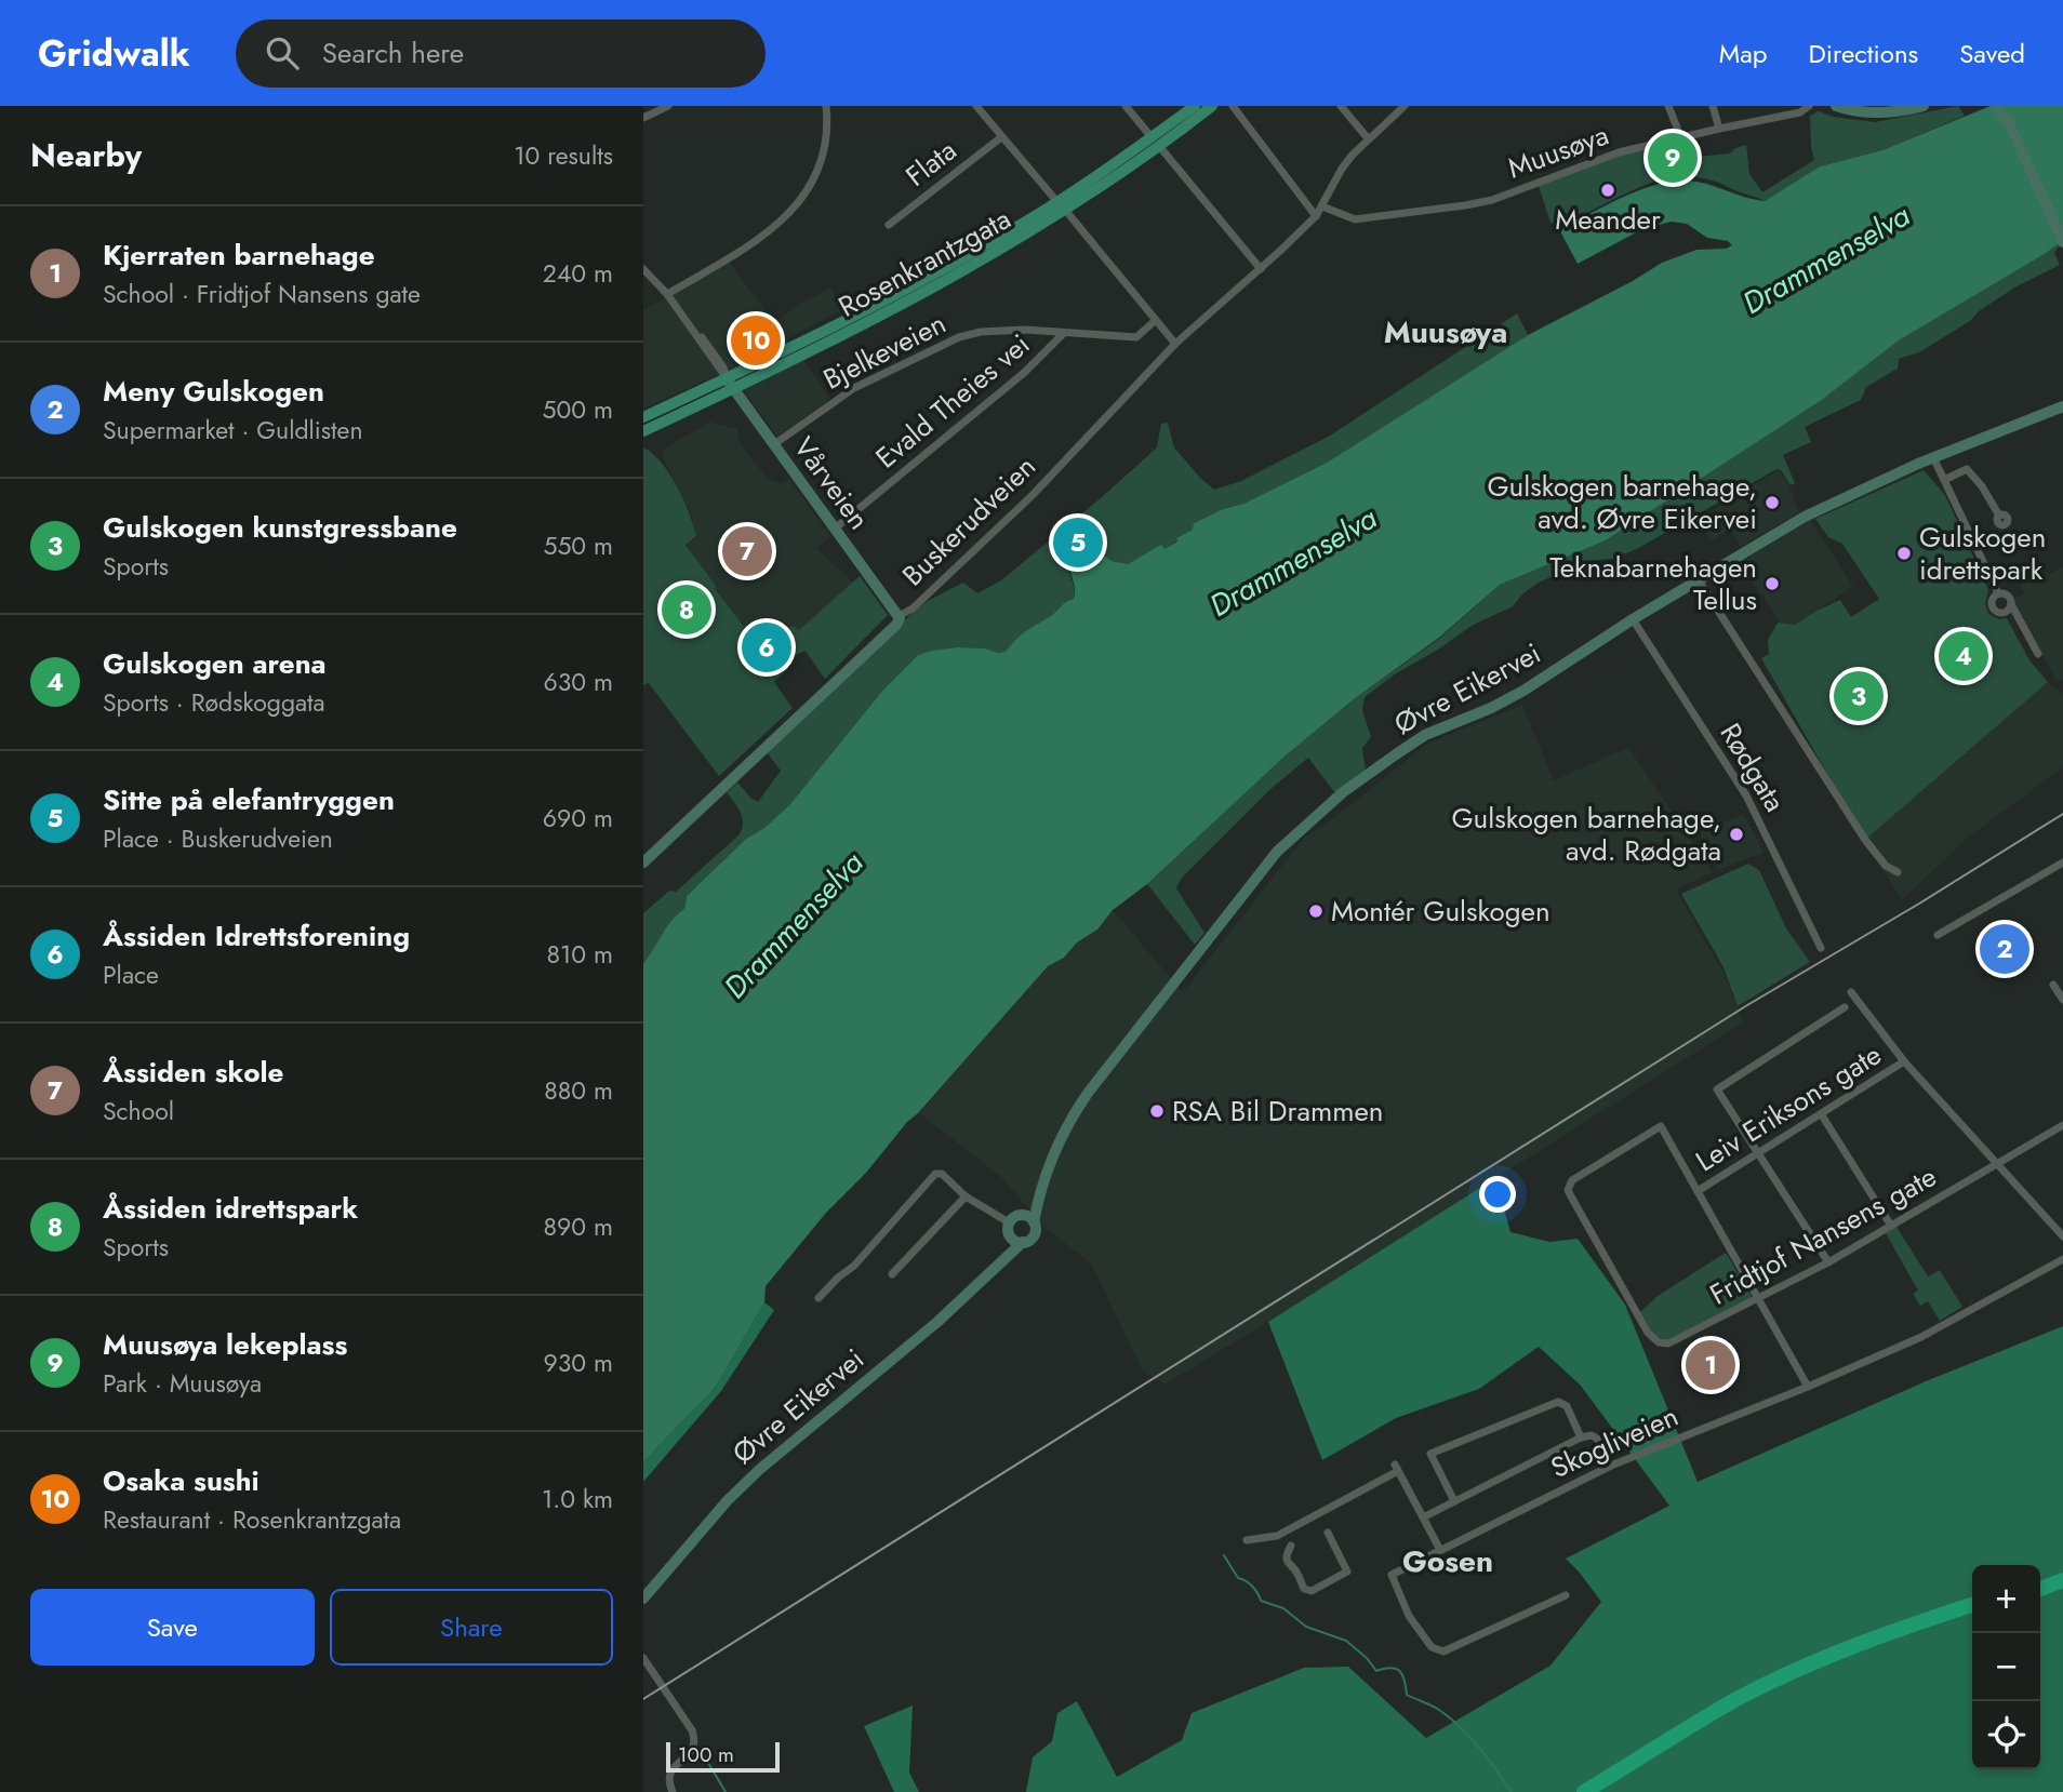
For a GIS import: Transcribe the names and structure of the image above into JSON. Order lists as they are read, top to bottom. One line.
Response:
{"streets":{"main road":["Rosenkrantzgata","Vårveien","Buskerudveien","Øvre Eikervei"],"street":["Muusøya","Flata","Bjelkeveien","Evald Theies vei","Rødgata","Leiv Eriksons gate","Fridtjof Nansens gate","Skogliveien"]},"crossings":[["Muusøya","Buskerudveien"],["Rosenkrantzgata","Vårveien"],["Bjelkeveien","Evald Theies vei"],["Bjelkeveien","Vårveien"],["Evald Theies vei","Vårveien"],["Vårveien","Buskerudveien"],["Øvre Eikervei","Rødgata"],["Leiv Eriksons gate","Fridtjof Nansens gate"]],"districts":["Muusøya","Gosen"],"water":["Drammenselva"],"places":["Meander","Gulskogen barnehage, avd. Øvre Eikervei","Gulskogen idrettspark","Teknabarnehagen Tellus","Gulskogen barnehage, avd. Rødgata","Montér Gulskogen","RSA Bil Drammen"],"scale_bar":"100 m","page":{"header":"Gridwalk","search":"Search here","nav":["Map","Directions","Saved"],"heading":["Nearby","10 results"],"pins":["9","10","5","7","8","6","4","3","2","1"],"list":[{"mark":"1","name":"Kjerraten barnehage","note":"School · Fridtjof Nansens gate","value":"240 m"},{"mark":"2","name":"Meny Gulskogen","note":"Supermarket · Guldlisten","value":"500 m"},{"mark":"3","name":"Gulskogen kunstgressbane","note":"Sports","value":"550 m"},{"mark":"4","name":"Gulskogen arena","note":"Sports · Rødskoggata","value":"630 m"},{"mark":"5","name":"Sitte på elefantryggen","note":"Place · Buskerudveien","value":"690 m"},{"mark":"6","name":"Åssiden Idrettsforening","note":"Place","value":"810 m"},{"mark":"7","name":"Åssiden skole","note":"School","value":"880 m"},{"mark":"8","name":"Åssiden idrettspark","note":"Sports","value":"890 m"},{"mark":"9","name":"Muusøya lekeplass","note":"Park · Muusøya","value":"930 m"},{"mark":"10","name":"Osaka sushi","note":"Restaurant · Rosenkrantzgata","value":"1.0 km"}],"map_buttons":["+","−"],"buttons":["Save","Share"],"scale":"100 m"}}
